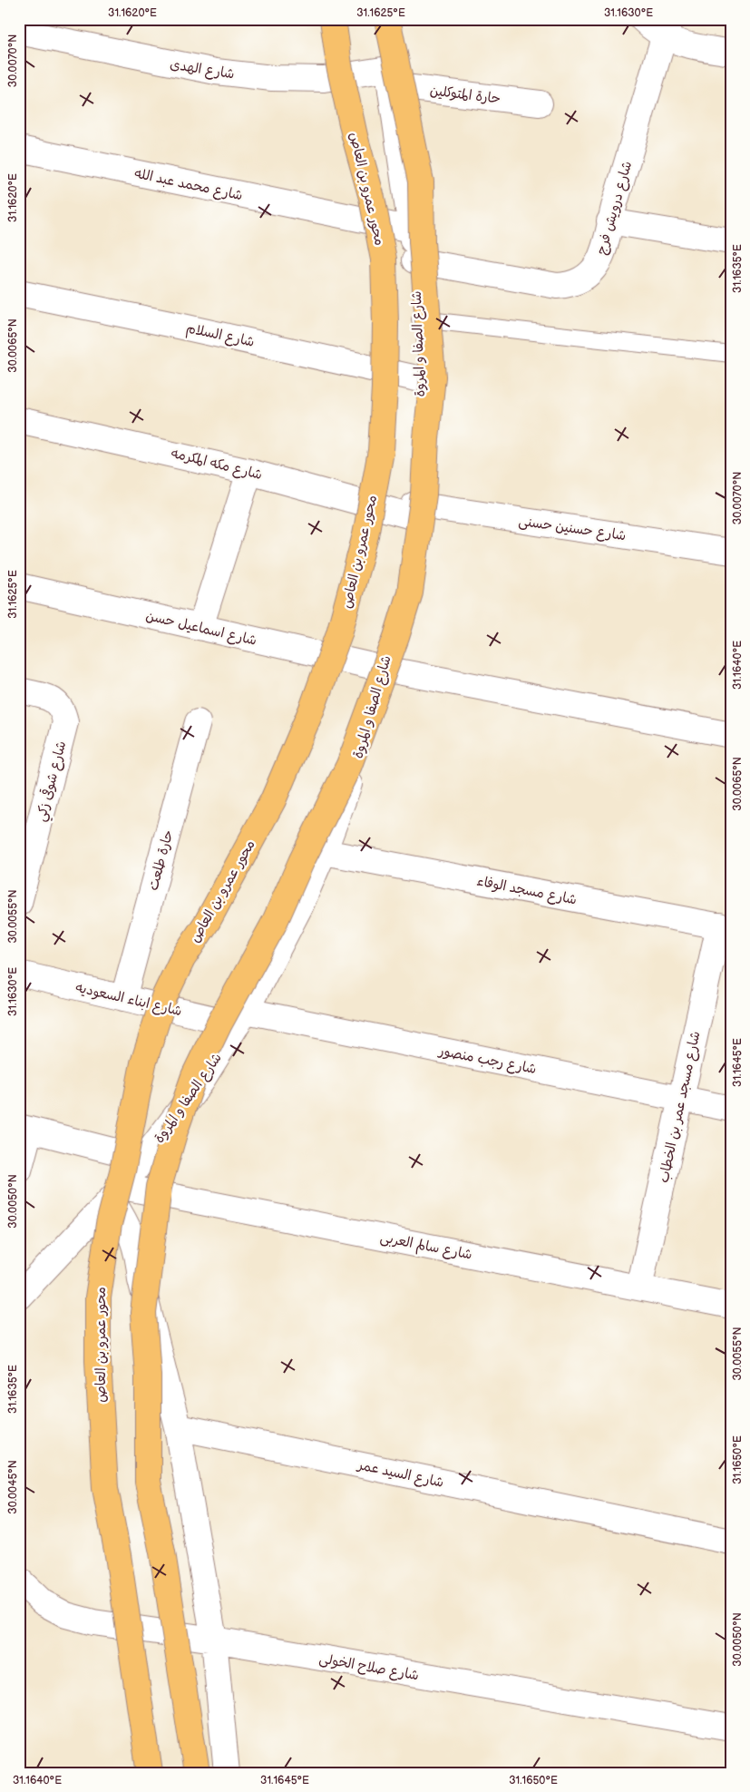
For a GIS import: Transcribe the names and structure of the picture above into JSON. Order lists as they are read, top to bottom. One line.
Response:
{"streets":{"main road":["محور عمرو بن العاص"],"street":["شارع الهدى","حارة المتوكلين","شارع محمد عبد الله","شارع درويش فرج","شارع السلام","شارع الصفا و المروة","شارع مكه المكرمه","شارع حسنين حسنى","شارع اسماعيل حسن","شارع شوقى زكي","حارة طلعت","شارع مسجد الوفاء","شارع ابناء السعوديه","شارع رجب منصور","شارع مسجد عمر بن الخطاب","شارع سالم العربى","شارع السيد عمر","شارع صلاح الخولى"]},"crossings":[["شارع الهدى","حارة المتوكلين"],["شارع الهدى","شارع الصفا و المروة"],["حارة المتوكلين","شارع الصفا و المروة"],["شارع محمد عبد الله","شارع الصفا و المروة"],["شارع درويش فرج","شارع الصفا و المروة"],["شارع السلام","شارع الصفا و المروة"],["شارع الصفا و المروة","شارع مكه المكرمه"],["شارع الصفا و المروة","شارع حسنين حسنى"],["شارع الصفا و المروة","شارع اسماعيل حسن"],["شارع الصفا و المروة","شارع مسجد الوفاء"],["شارع الصفا و المروة","شارع ابناء السعوديه"],["شارع الصفا و المروة","شارع رجب منصور"],["شارع الصفا و المروة","شارع سالم العربى"],["شارع مكه المكرمه","شارع حسنين حسنى"],["حارة طلعت","شارع ابناء السعوديه"],["شارع مسجد الوفاء","شارع مسجد عمر بن الخطاب"],["شارع ابناء السعوديه","شارع رجب منصور"],["شارع رجب منصور","شارع مسجد عمر بن الخطاب"],["شارع مسجد عمر بن الخطاب","شارع سالم العربى"]],"coordinates":["31.1620°E","31.1625°E","31.1630°E","30.0070°N","31.1635°E","30.0065°N","31.1640°E","30.0055°N","31.1645°E","30.0050°N","31.1650°E","30.0045°N"]}
